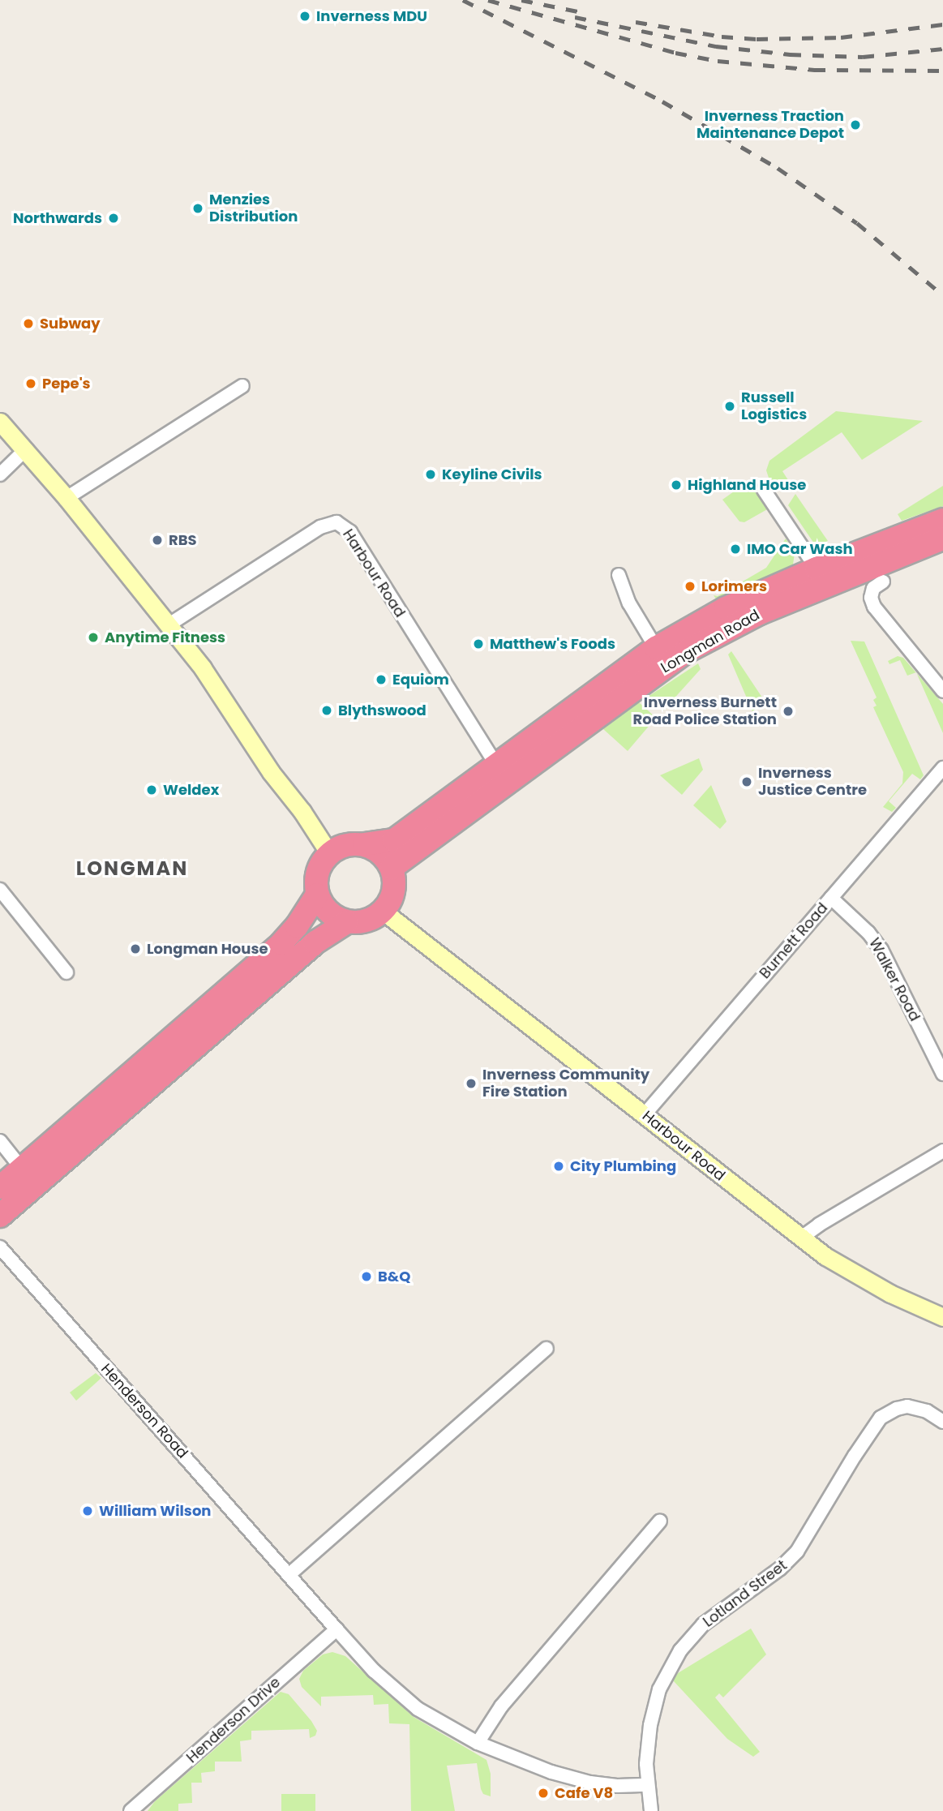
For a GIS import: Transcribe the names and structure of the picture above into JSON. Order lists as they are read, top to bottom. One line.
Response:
{"streets":{"highway":["Longman Road"],"street":["Harbour Road","Burnett Road","Walker Road","Henderson Road","Lotland Street","Henderson Drive"]},"crossings":[["Harbour Road","Longman Road"],["Harbour Road","Burnett Road"],["Burnett Road","Walker Road"],["Henderson Road","Lotland Street"],["Henderson Road","Henderson Drive"]],"districts":["LONGMAN"],"places":["Inverness MDU","Inverness Traction Maintenance Depot","Menzies Distribution","Northwards","Subway","Pepe's","Russell Logistics","Keyline Civils","Highland House","RBS","IMO Car Wash","Lorimers","Anytime Fitness","Matthew's Foods","Equiom","Blythswood","Inverness Burnett Road Police Station","Inverness Justice Centre","Weldex","Longman House","Inverness Community Fire Station","City Plumbing","B&Q","William Wilson","Cafe V8"]}
